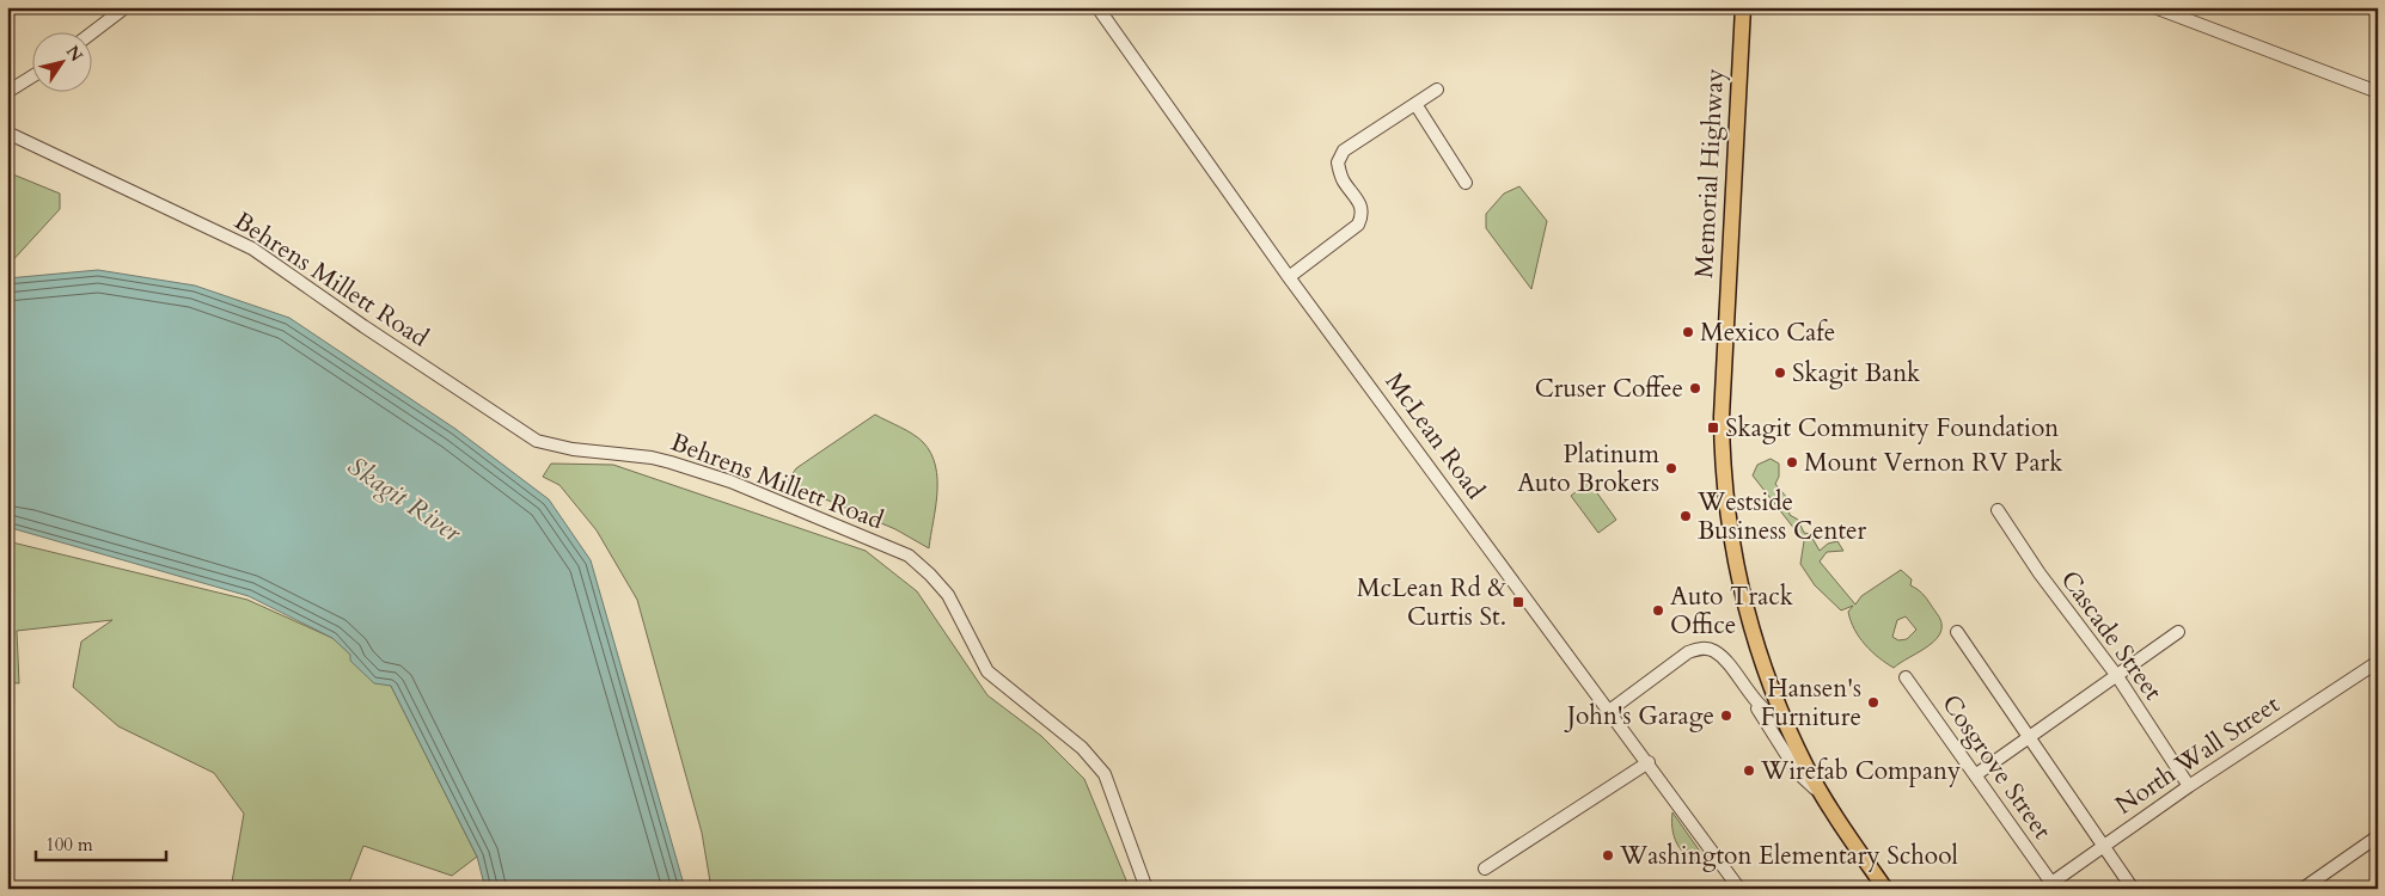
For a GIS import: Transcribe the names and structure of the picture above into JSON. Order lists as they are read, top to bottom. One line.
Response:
{"streets":{"main road":["Memorial Highway"],"street":["Behrens Millett Road","McLean Road","Cascade Street","North Wall Street","Cosgrove Street"]},"crossings":[["Cascade Street","North Wall Street"],["North Wall Street","Cosgrove Street"]],"water":["Skagit River"],"places":{"other":["Mexico Cafe","Skagit Bank","Cruser Coffee","Mount Vernon RV Park","Platinum Auto Brokers","Westside Business Center","Auto Track Office","Hansen's Furniture","John's Garage","Wirefab Company","Washington Elementary School"],"transit":["Skagit Community Foundation","McLean Rd & Curtis St."]},"scale_bar":"100 m","north":"top right"}
